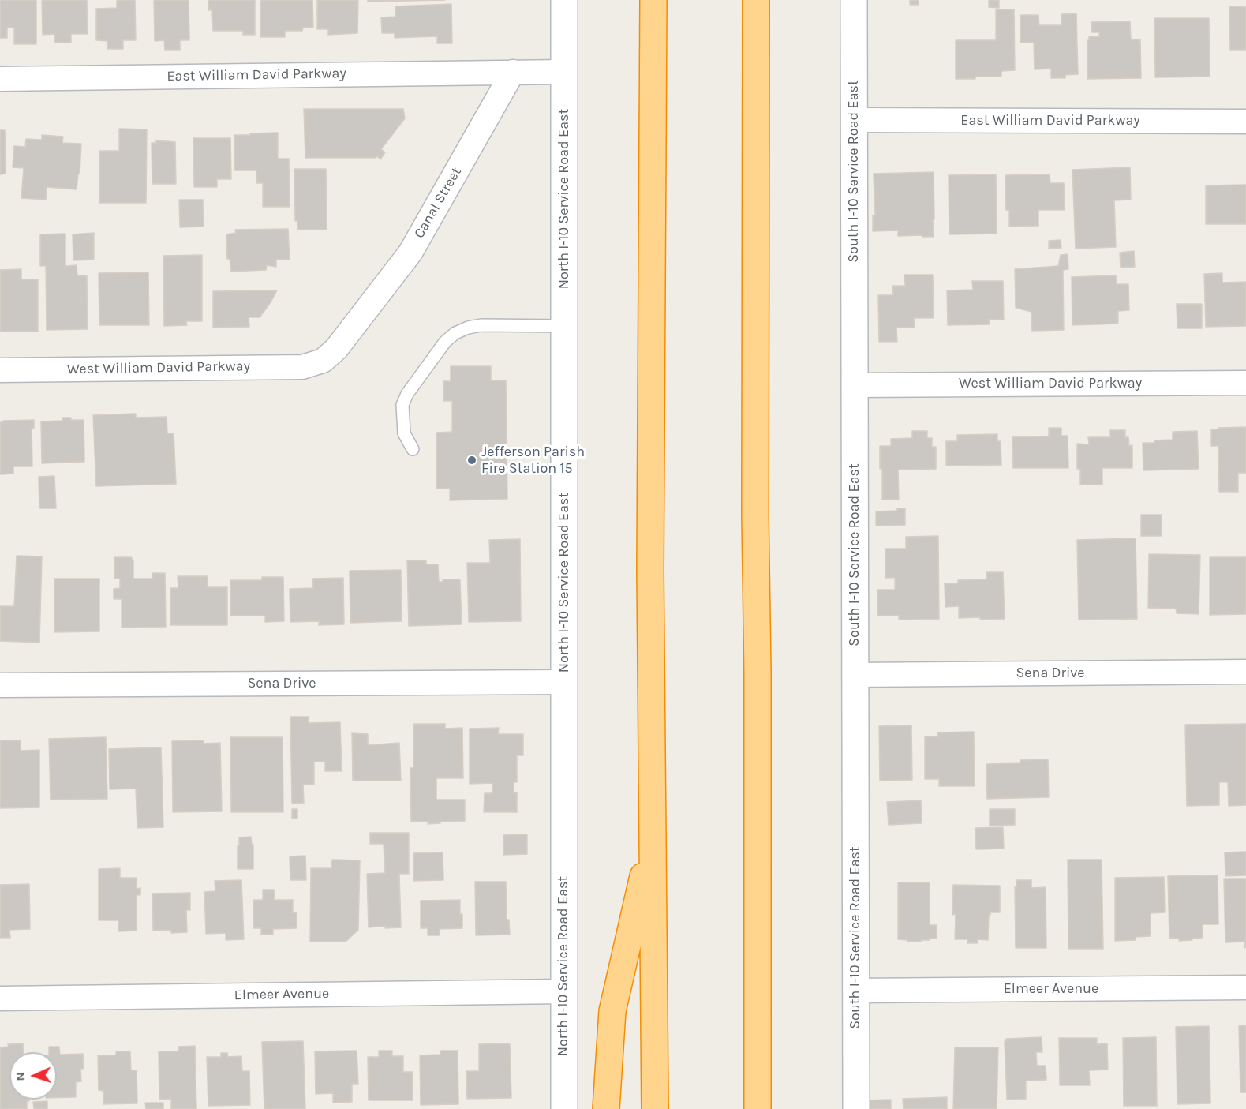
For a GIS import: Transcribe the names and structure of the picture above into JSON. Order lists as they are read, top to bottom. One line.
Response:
{"streets":{"street":["East William David Parkway","South I-10 Service Road East","North I-10 Service Road East","Canal Street","West William David Parkway","Sena Drive","Elmeer Avenue"]},"crossings":[["East William David Parkway","South I-10 Service Road East"],["East William David Parkway","Canal Street"],["South I-10 Service Road East","West William David Parkway"],["South I-10 Service Road East","Sena Drive"],["South I-10 Service Road East","Elmeer Avenue"],["North I-10 Service Road East","Sena Drive"],["North I-10 Service Road East","Elmeer Avenue"],["Canal Street","West William David Parkway"]],"places":["Jefferson Parish Fire Station 15"],"north":"left"}
